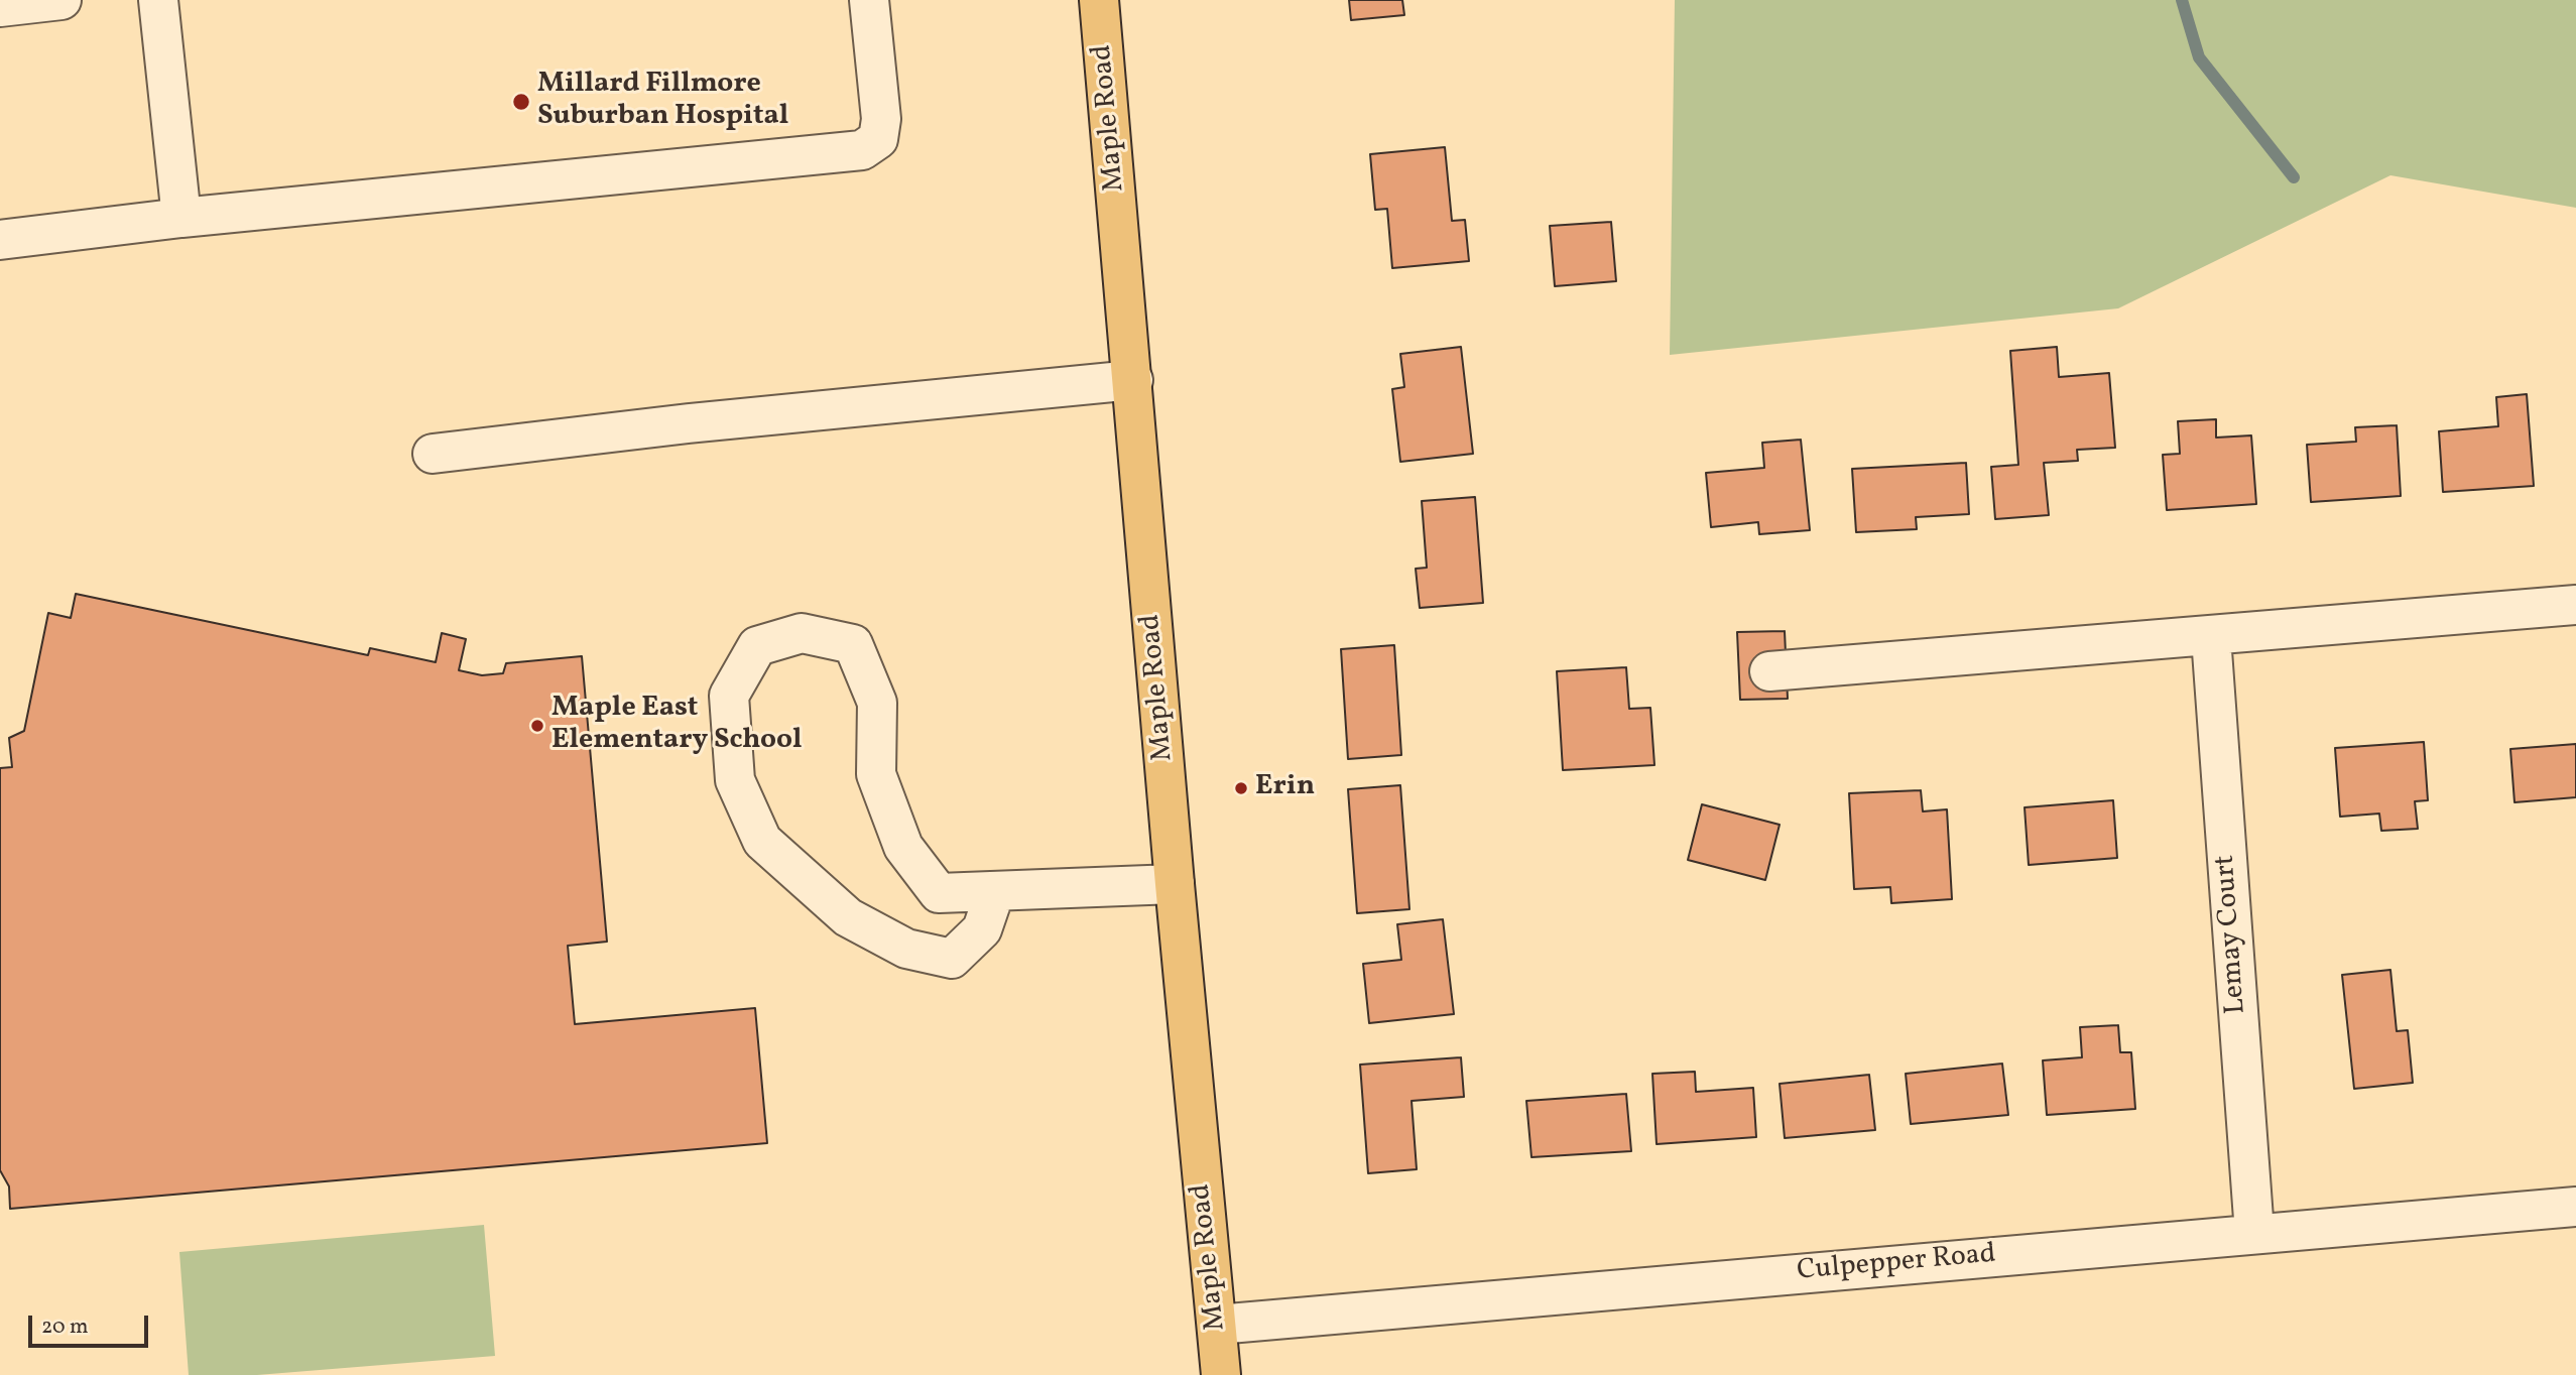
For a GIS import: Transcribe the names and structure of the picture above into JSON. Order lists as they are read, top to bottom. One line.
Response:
{"streets":{"main road":["Maple Road"],"street":["Lemay Court","Culpepper Road"]},"crossings":[["Maple Road","Culpepper Road"],["Lemay Court","Culpepper Road"]],"places":["Millard Fillmore Suburban Hospital","Maple East Elementary School","Erin"],"scale_bar":"20 m"}
